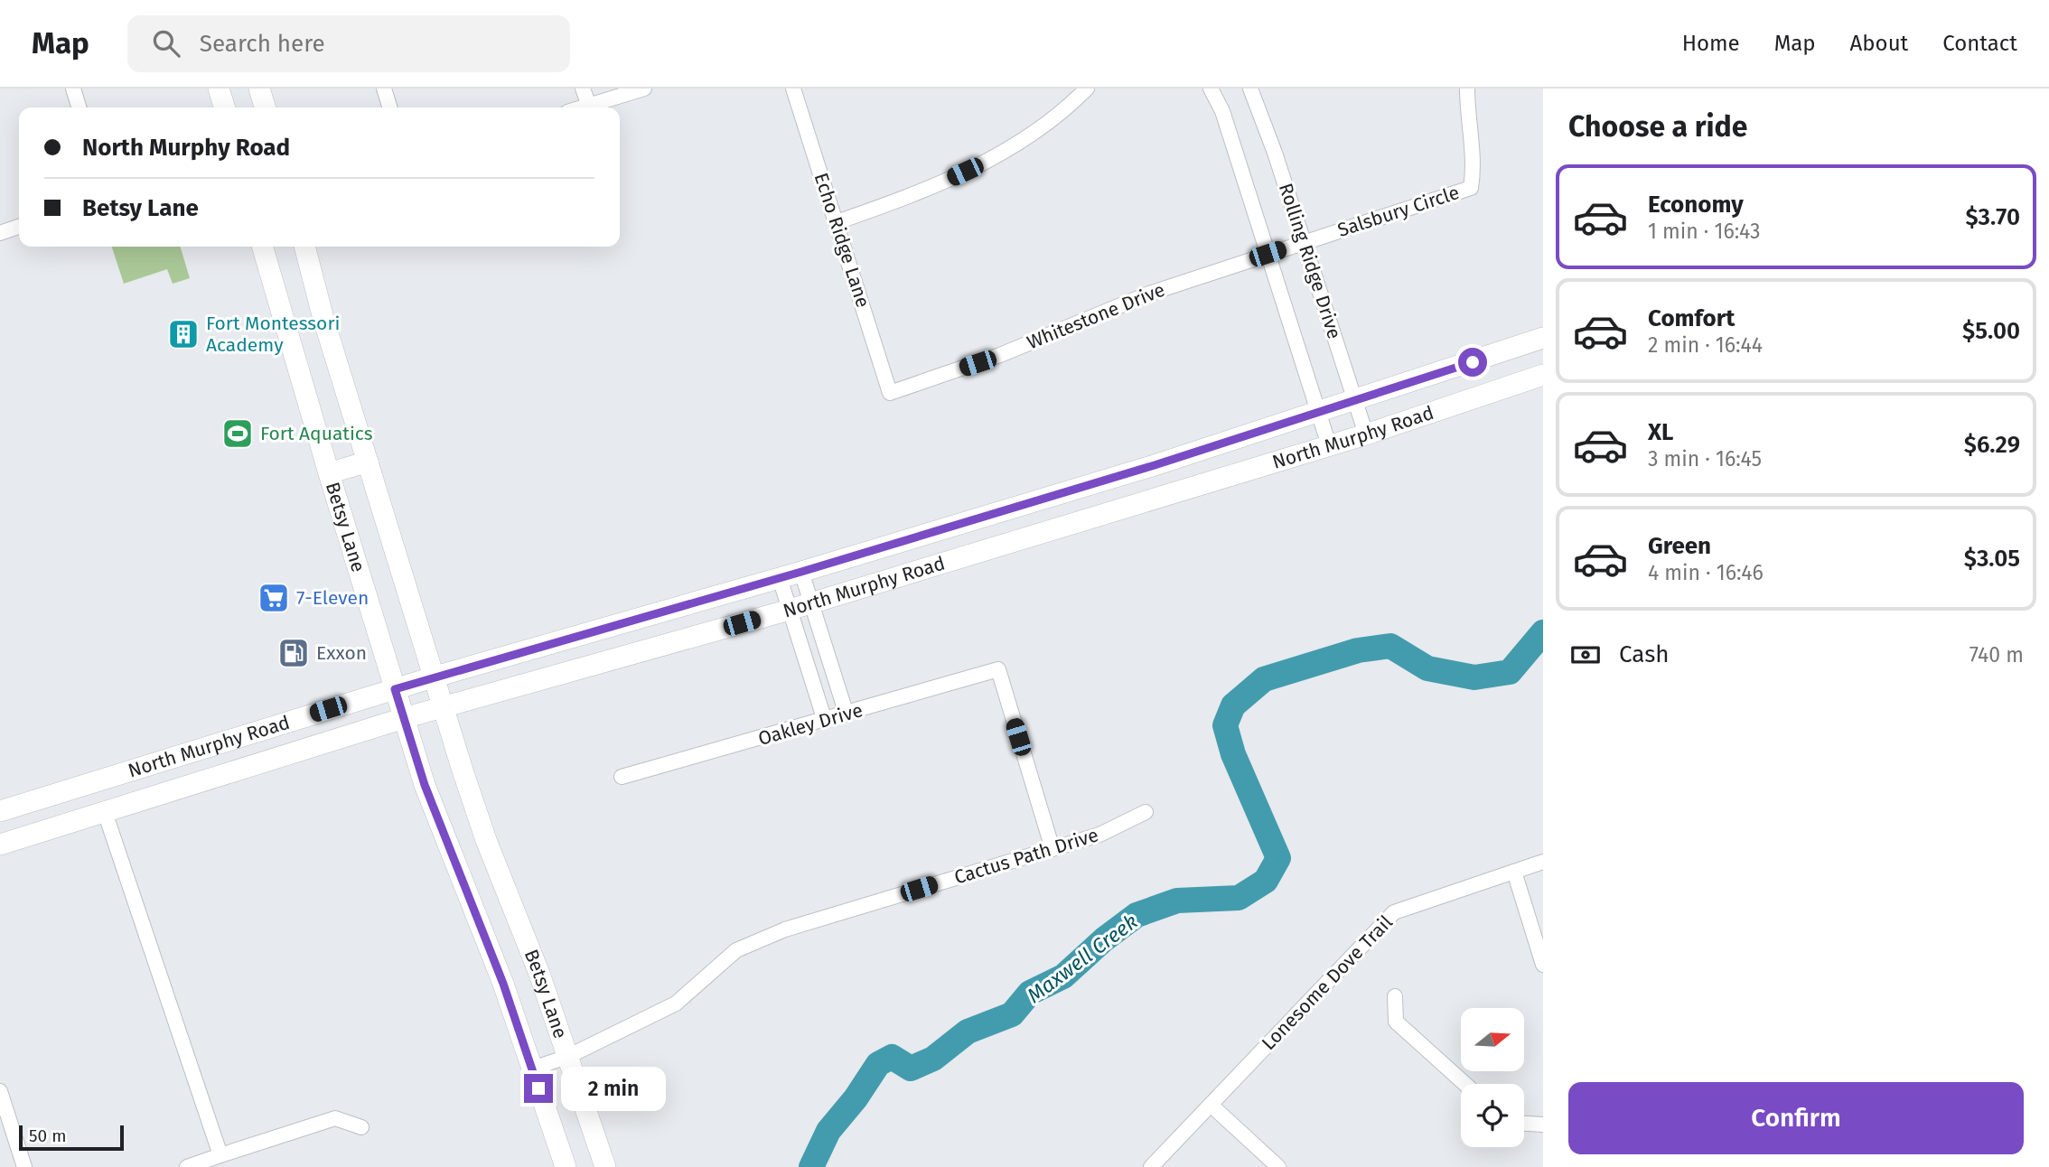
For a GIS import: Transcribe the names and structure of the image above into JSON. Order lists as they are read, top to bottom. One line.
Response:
{"streets":{"main road":["North Murphy Road","Betsy Lane"],"street":["Salsbury Circle","Echo Ridge Lane","Rolling Ridge Drive","Whitestone Drive","Oakley Drive","Cactus Path Drive","Lonesome Dove Trail"]},"crossings":[["Salsbury Circle","Rolling Ridge Drive"],["Salsbury Circle","Whitestone Drive"],["Echo Ridge Lane","Whitestone Drive"],["Rolling Ridge Drive","Whitestone Drive"],["Rolling Ridge Drive","North Murphy Road"],["North Murphy Road","Betsy Lane"],["Betsy Lane","Cactus Path Drive"],["Oakley Drive","Cactus Path Drive"]],"water":["Maxwell Creek"],"places":{"building":["Fort Montessori Academy"],"sports":["Fort Aquatics"],"supermarket":["7-Eleven"],"fuel station":["Exxon"]},"scale_bar":"50 m","north":"right","page":{"header":"Map","search":"Search here","nav":["Home","Map","About","Contact"],"heading":"Choose a ride","banner":["North Murphy Road","Betsy Lane"],"list":[{"name":"Economy","note":"1 min · 16:43","value":"$3.70"},{"name":"Comfort","note":"2 min · 16:44","value":"$5.00"},{"name":"XL","note":"3 min · 16:45","value":"$6.29"},{"name":"Green","note":"4 min · 16:46","value":"$3.05"}],"pay":["Cash","740 m"],"bubble":"2 min","buttons":"Confirm","scale":"50 m"}}
